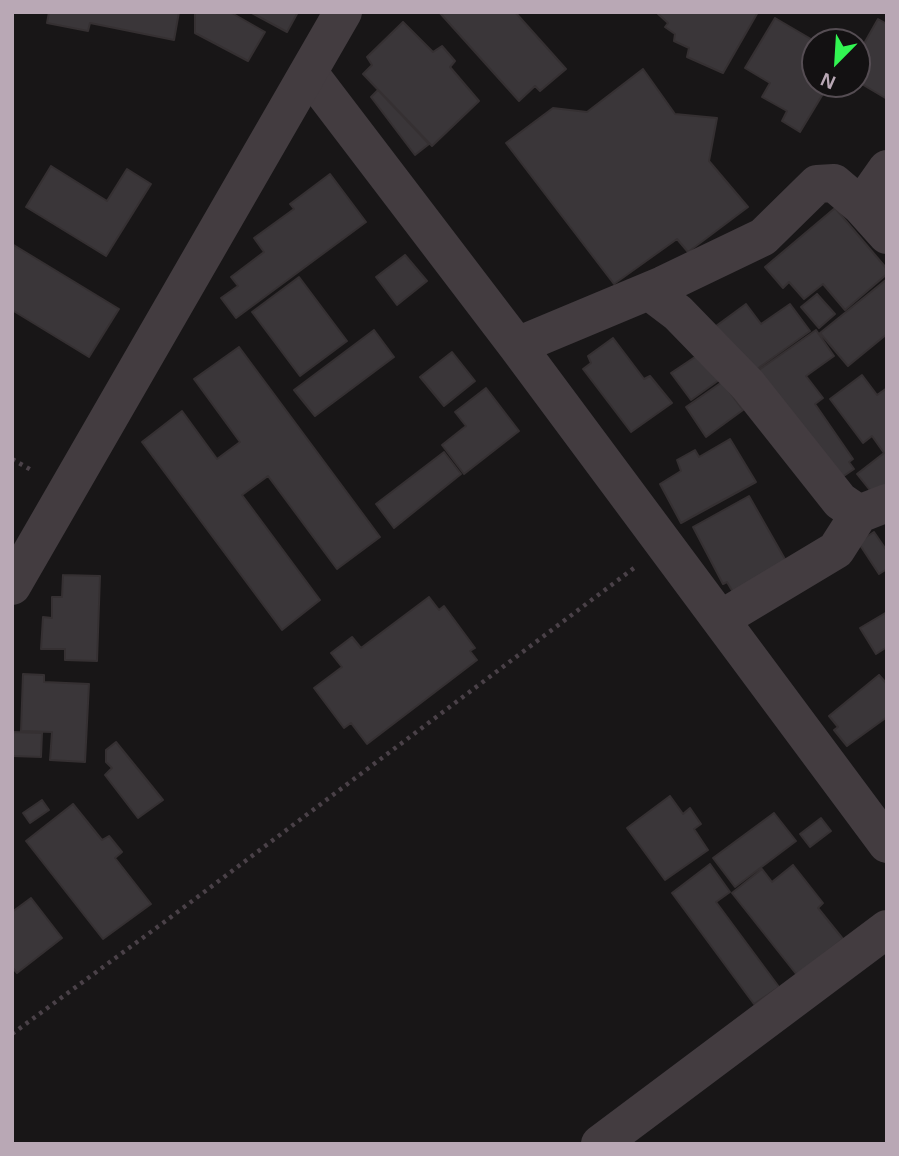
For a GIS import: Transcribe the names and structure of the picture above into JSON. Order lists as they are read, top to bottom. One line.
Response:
{"north":"bottom left"}
